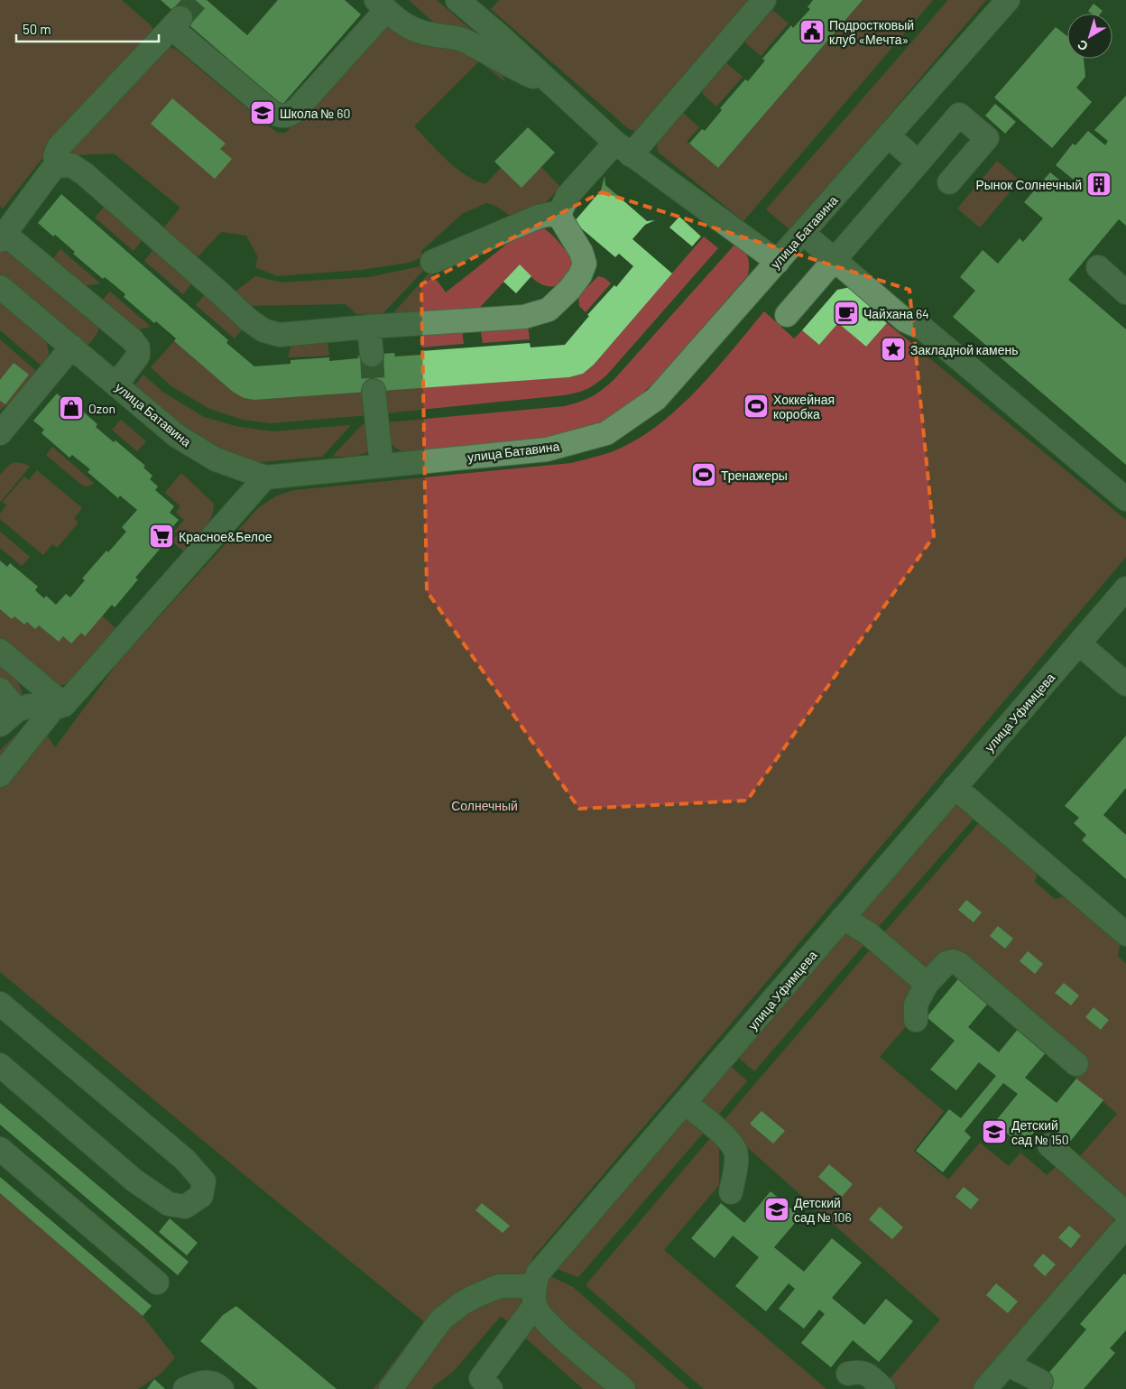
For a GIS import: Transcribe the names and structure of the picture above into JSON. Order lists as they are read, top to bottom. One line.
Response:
{"streets":{"street":["улица Батавина","улица Уфимцева"]},"parks":["Солнечный"],"places":{"public building":["Подростковый клуб «Мечта»"],"school or university":["Школа № 60","Детский сад № 150","Детский сад № 106"],"building":["Рынок Солнечный"],"cafe":["Чайхана 64"],"place":["Закладной камень"],"sports":["Хоккейная коробка","Тренажеры"],"shop":["Ozon"],"supermarket":["Красное&Белое"]},"scale_bar":"50 m","north":"bottom left"}
